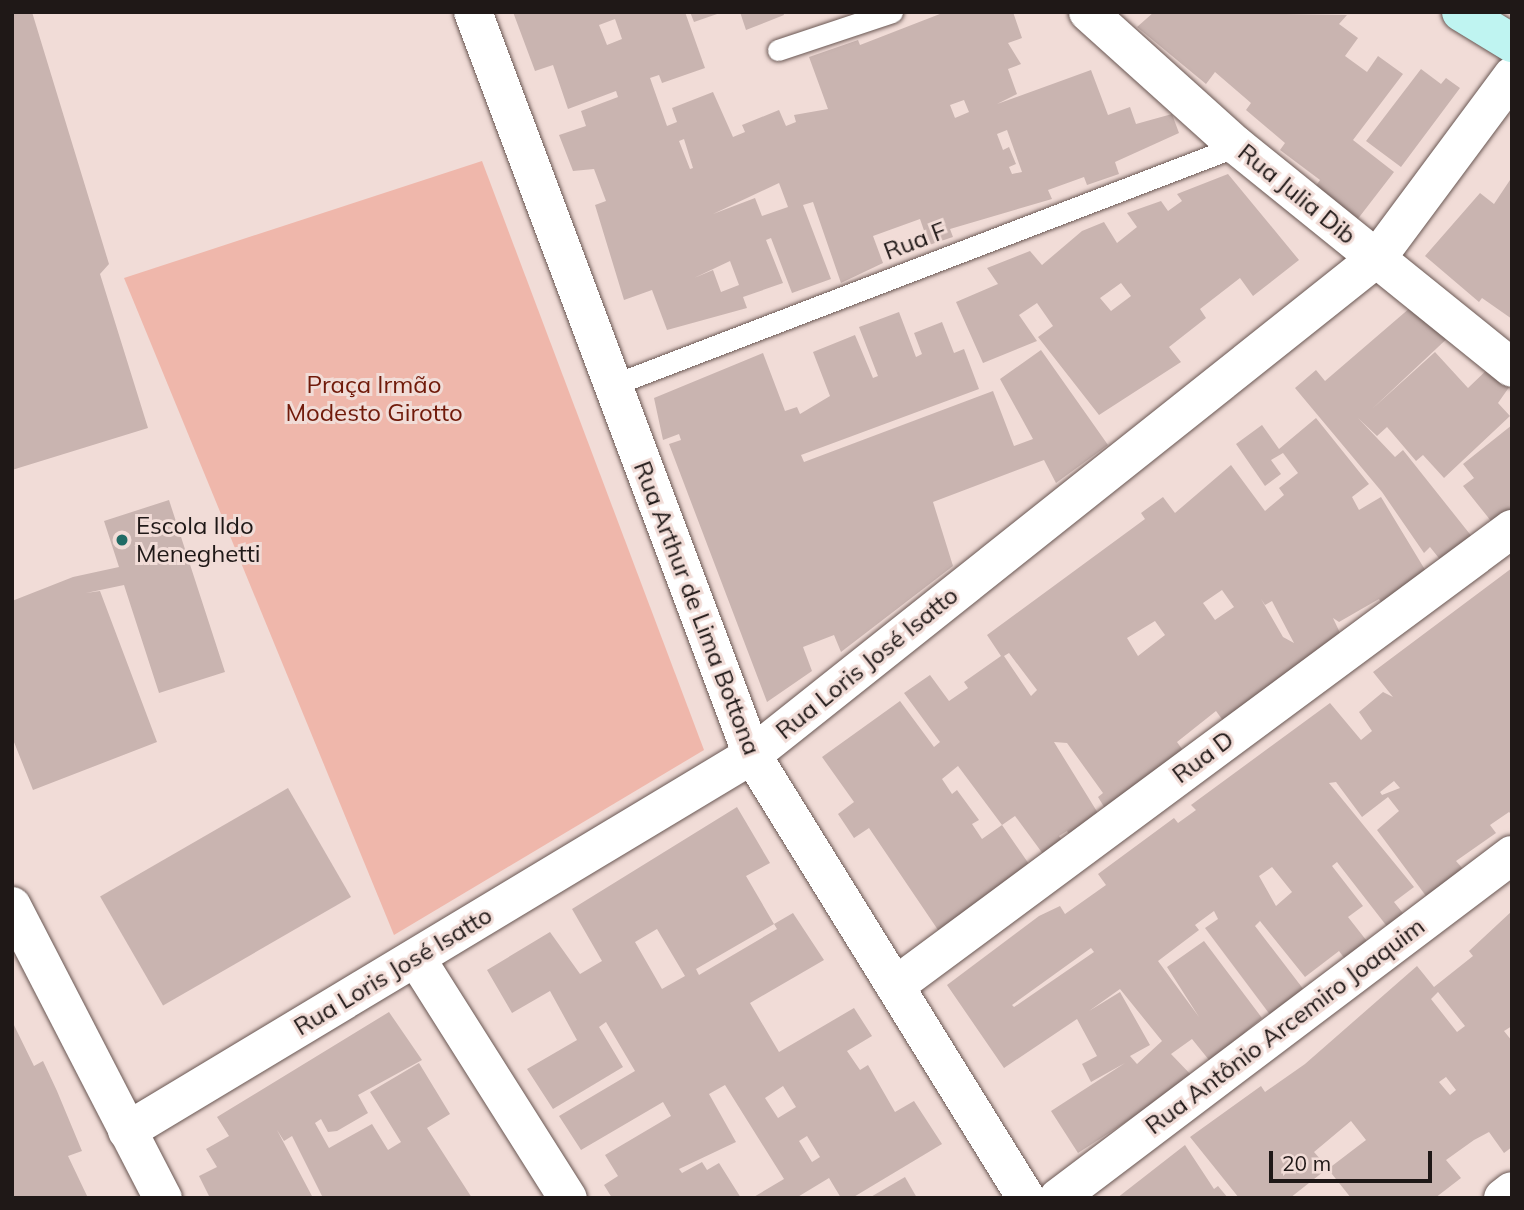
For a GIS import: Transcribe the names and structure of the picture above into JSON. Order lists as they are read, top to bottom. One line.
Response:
{"streets":{"street":["Rua Julia Dib","Rua Arthur de Lima Bottona","Rua Loris José Isatto","Rua D","Rua Antônio Arcemiro Joaquim"],"lane":["Rua F"]},"crossings":[["Rua Julia Dib","Rua F"],["Rua Julia Dib","Rua Loris José Isatto"],["Rua F","Rua Arthur de Lima Bottona"],["Rua Arthur de Lima Bottona","Rua Loris José Isatto"],["Rua Arthur de Lima Bottona","Rua D"]],"parks":["Praça Irmão Modesto Girotto"],"places":["Escola Ildo Meneghetti"],"scale_bar":"20 m"}
